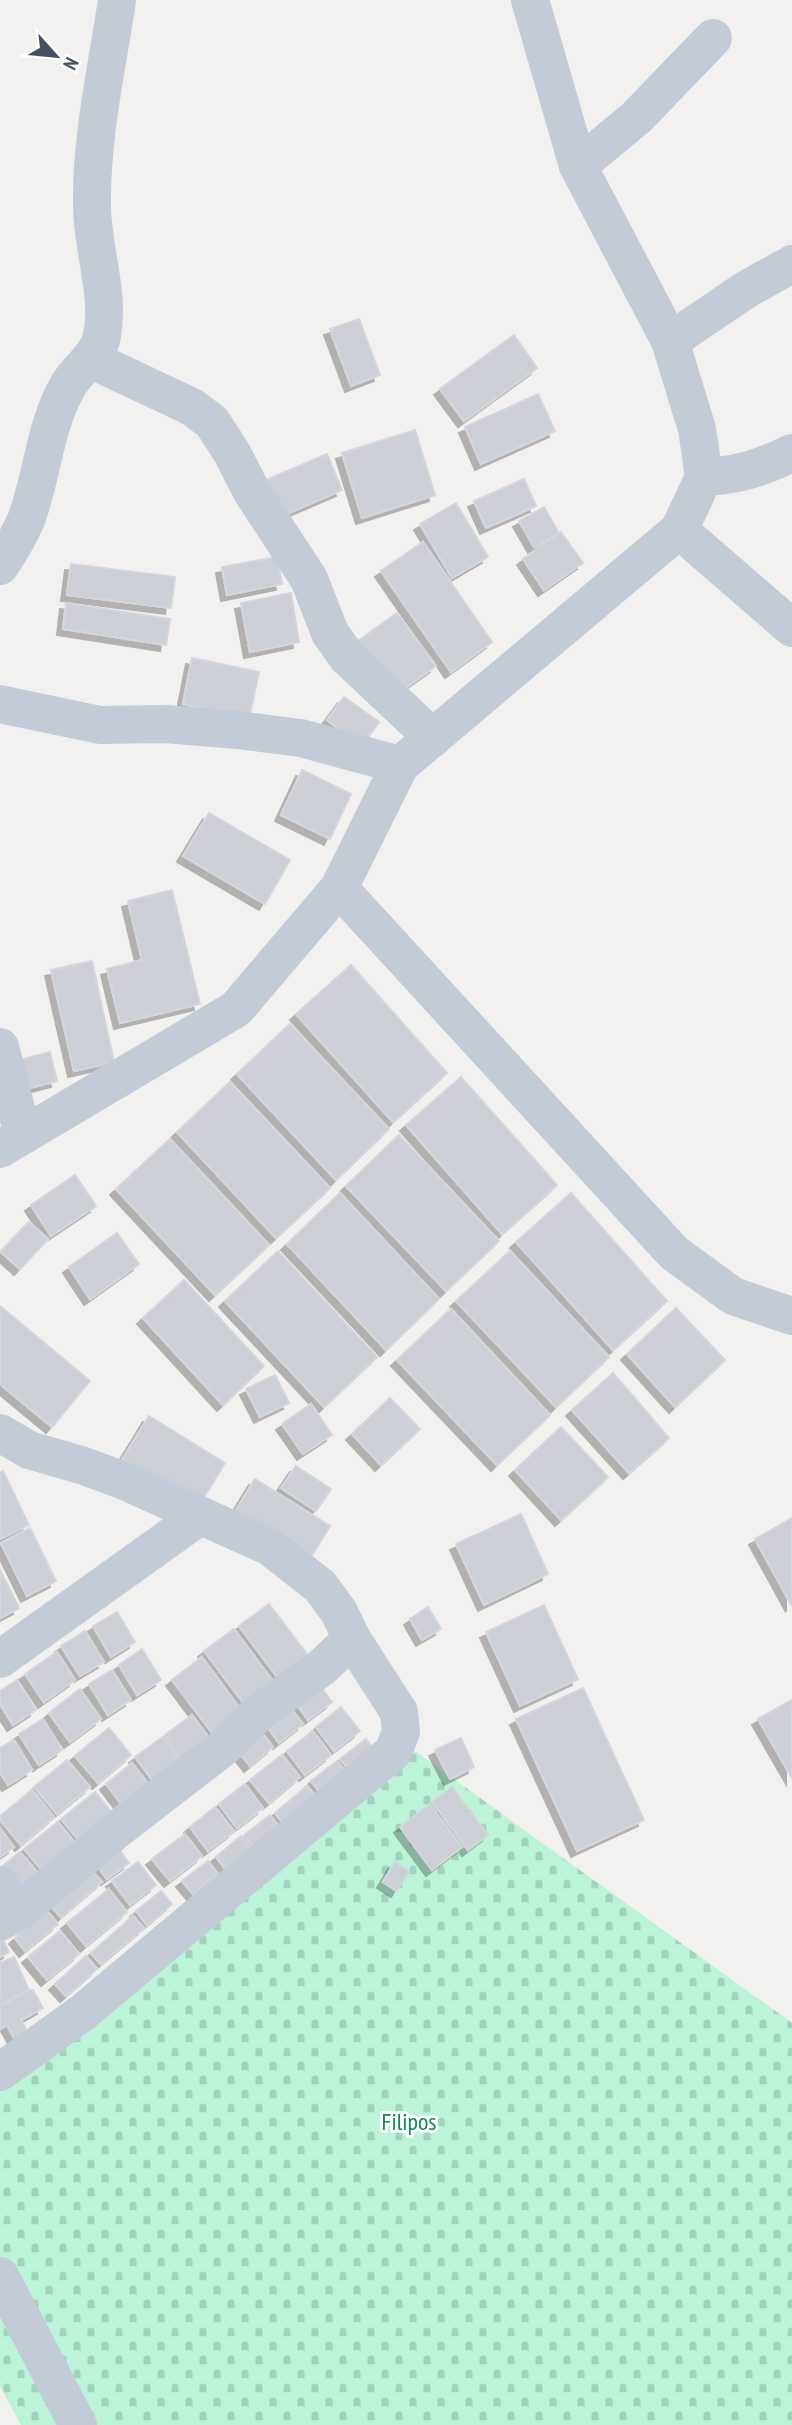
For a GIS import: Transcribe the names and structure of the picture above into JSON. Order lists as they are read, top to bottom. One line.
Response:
{"parks":["Filipos"],"north":"bottom right"}
